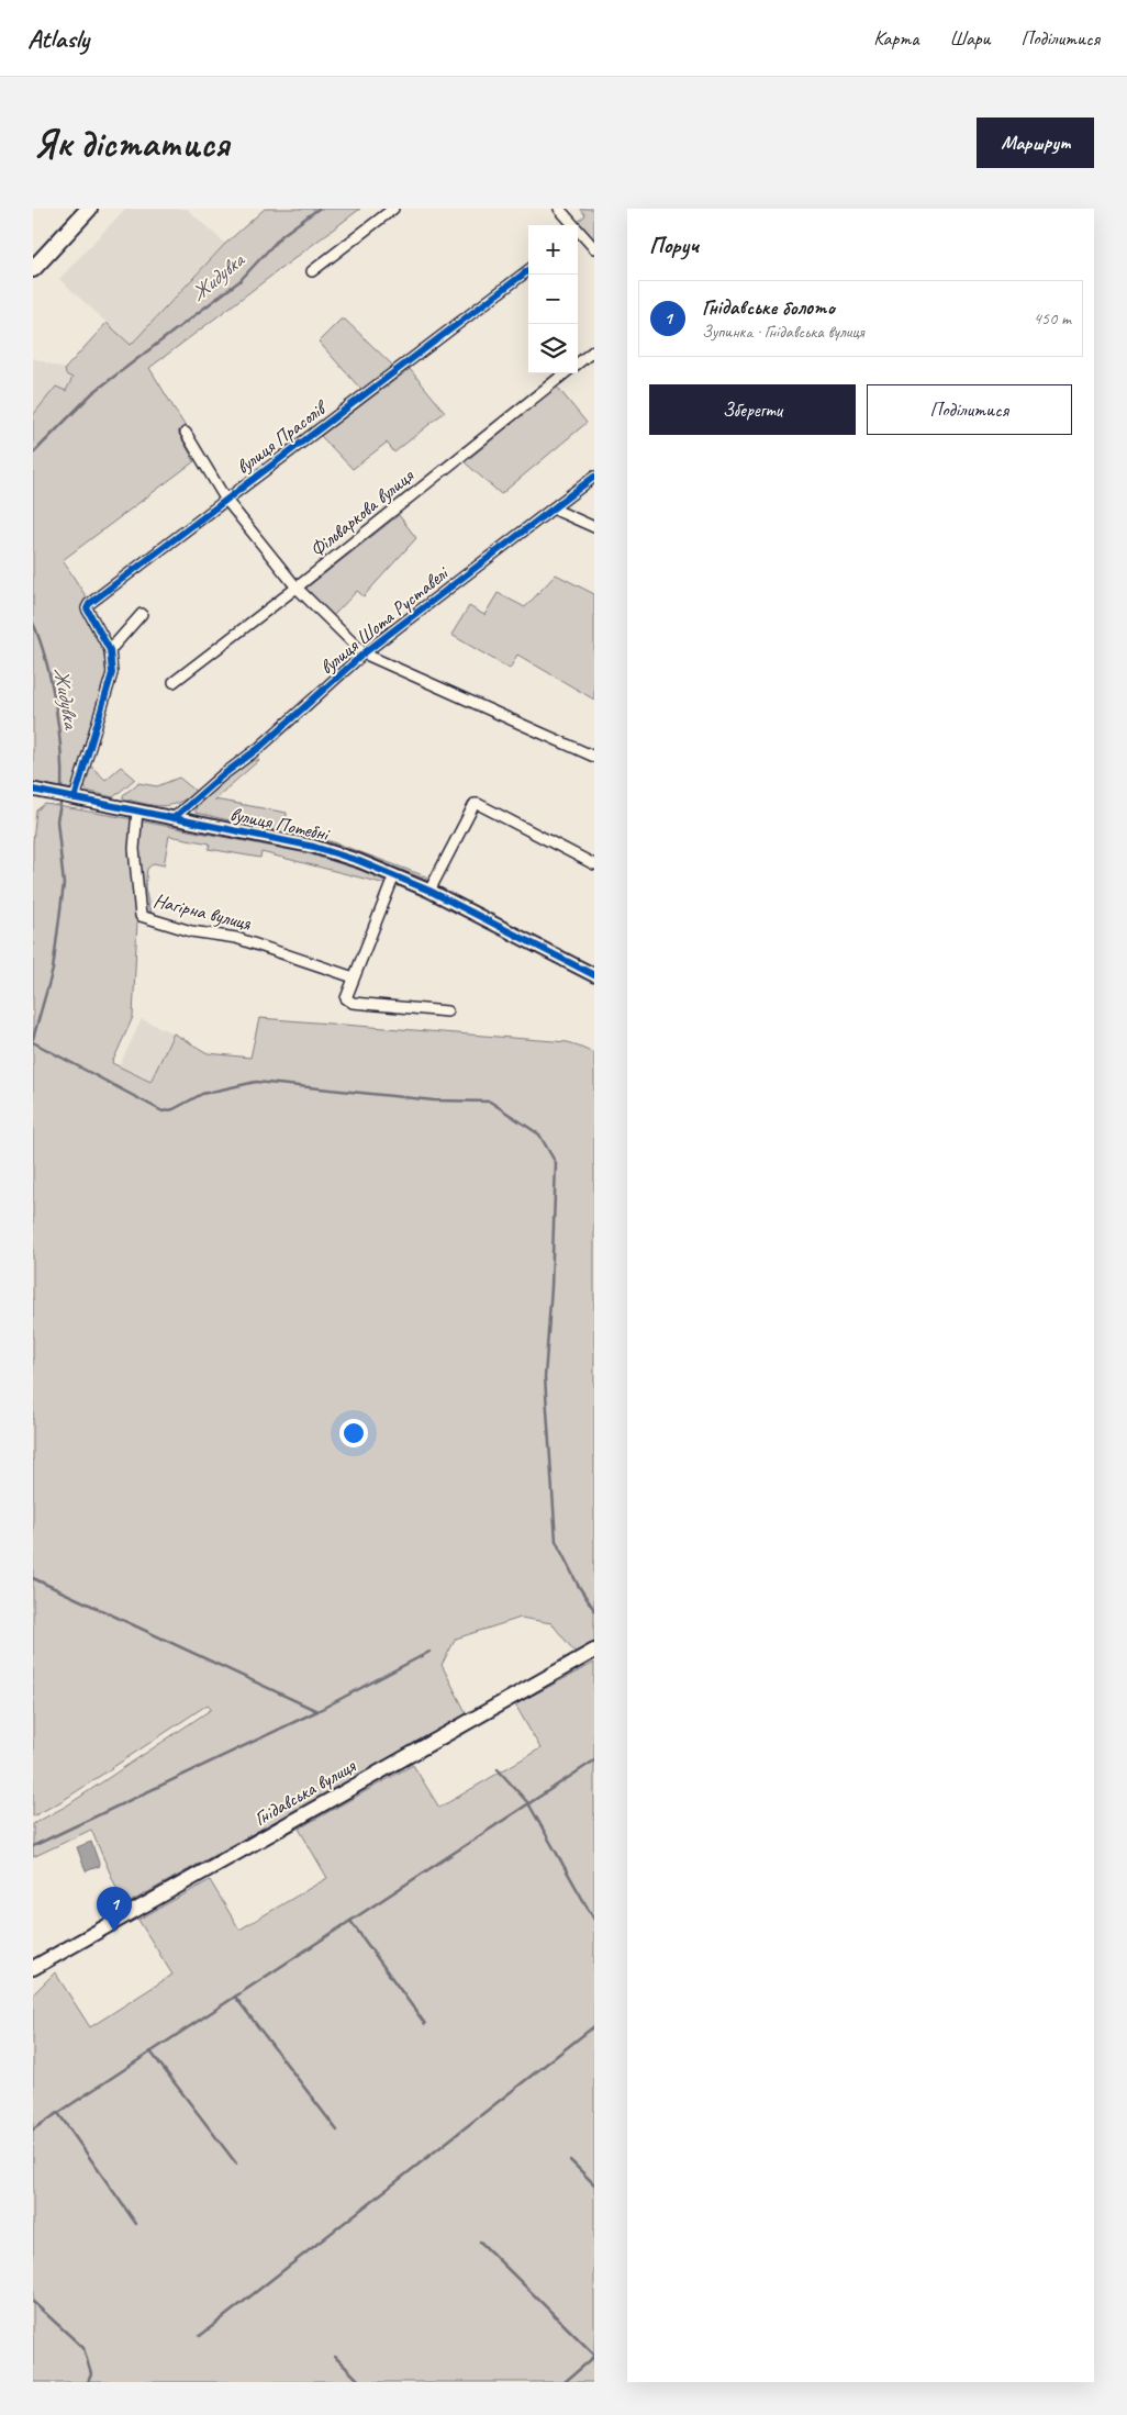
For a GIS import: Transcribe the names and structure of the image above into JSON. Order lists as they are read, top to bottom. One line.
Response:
{"streets":{"main road":["Гнідавська вулиця"],"street":["вулиця Прасолів","Фільваркова вулиця","вулиця Шота Руставелі","вулиця Потебні","Нагірна вулиця"]},"crossings":[["вулиця Шота Руставелі","вулиця Потебні"],["вулиця Потебні","Нагірна вулиця"]],"water":["Жидувка"],"page":{"header":"Atlasly","nav":["Карта","Шари","Поділитися"],"buttons":["Маршрут",["Зберегти","Поділитися"]],"title":"Як дістатися","heading":"Поруч","map_buttons":["+","−"],"list":[{"mark":"1","name":"Гнідавське болото","note":"Зупинка · Гнідавська вулиця","value":"450 m"}],"pins":"1"}}
